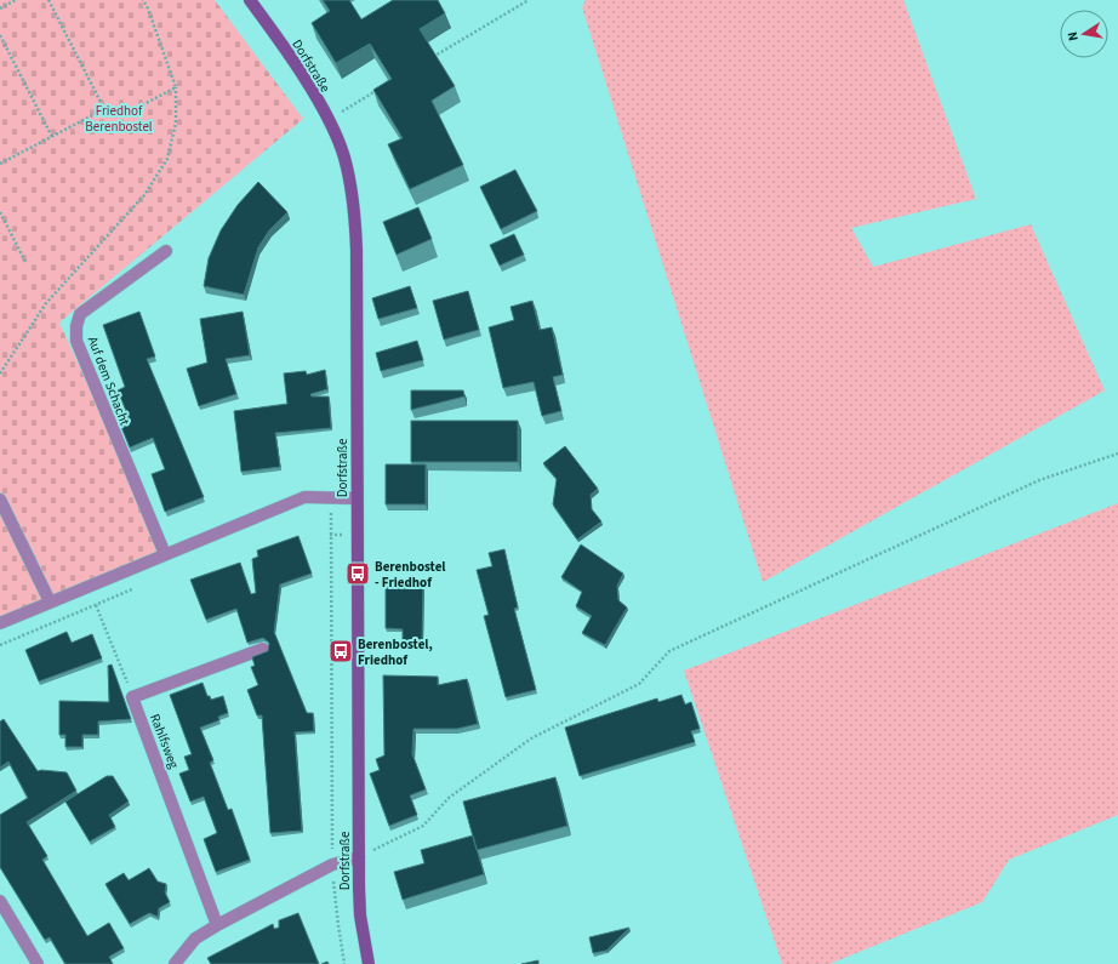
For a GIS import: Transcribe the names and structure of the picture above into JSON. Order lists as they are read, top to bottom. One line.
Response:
{"streets":{"street":["Dorfstraße","Auf dem Schacht","Rahlfsweg"]},"parks":["Friedhof Berenbostel"],"places":{"bus stop":["Berenbostel - Friedhof","Berenbostel, Friedhof"]},"north":"left"}
